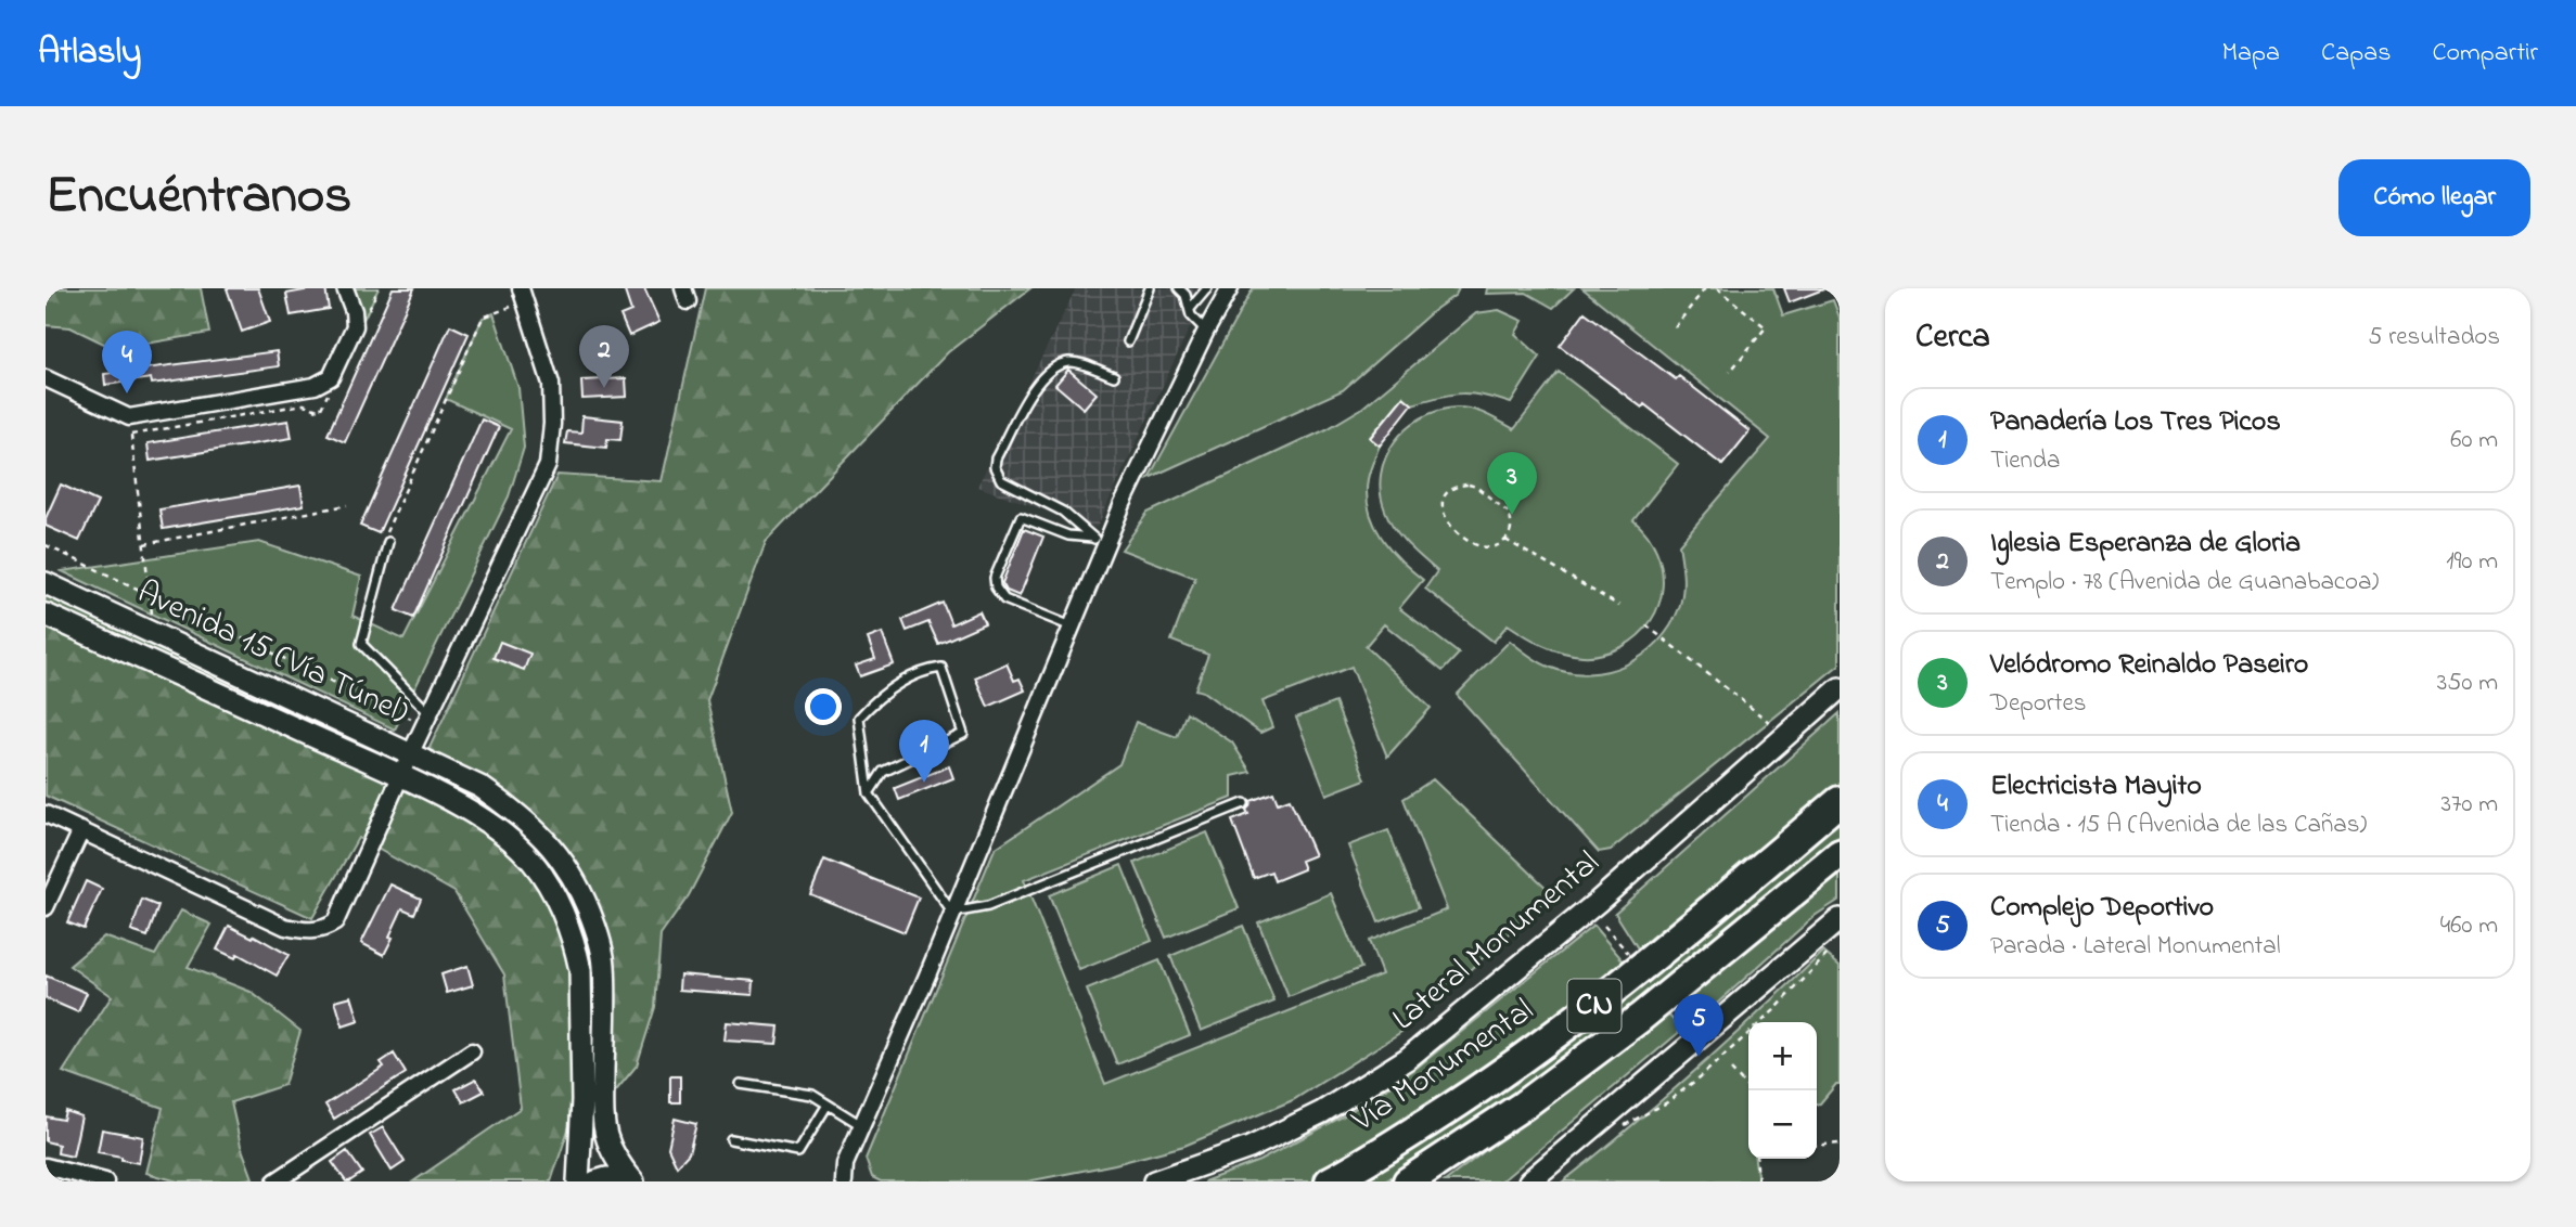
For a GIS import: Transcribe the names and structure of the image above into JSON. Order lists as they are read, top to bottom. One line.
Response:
{"streets":{"highway":["CN","Vía Monumental"],"main road":["Avenida 15 (Vía Túnel)","Lateral Monumental"]},"page":{"header":"Atlasly","nav":["Mapa","Capas","Compartir"],"title":"Encuéntranos","buttons":"Cómo llegar","heading":["Cerca","5 resultados"],"pins":["2","4","3","1","5"],"list":[{"mark":"1","name":"Panadería Los Tres Picos","note":"Tienda","value":"60 m"},{"mark":"2","name":"Iglesia Esperanza de Gloria","note":"Templo · 78 (Avenida de Guanabacoa)","value":"190 m"},{"mark":"3","name":"Velódromo Reinaldo Paseiro","note":"Deportes","value":"350 m"},{"mark":"4","name":"Electricista Mayito","note":"Tienda · 15 A (Avenida de las Cañas)","value":"370 m"},{"mark":"5","name":"Complejo Deportivo","note":"Parada · Lateral Monumental","value":"460 m"}],"map_buttons":["+","−"]}}
